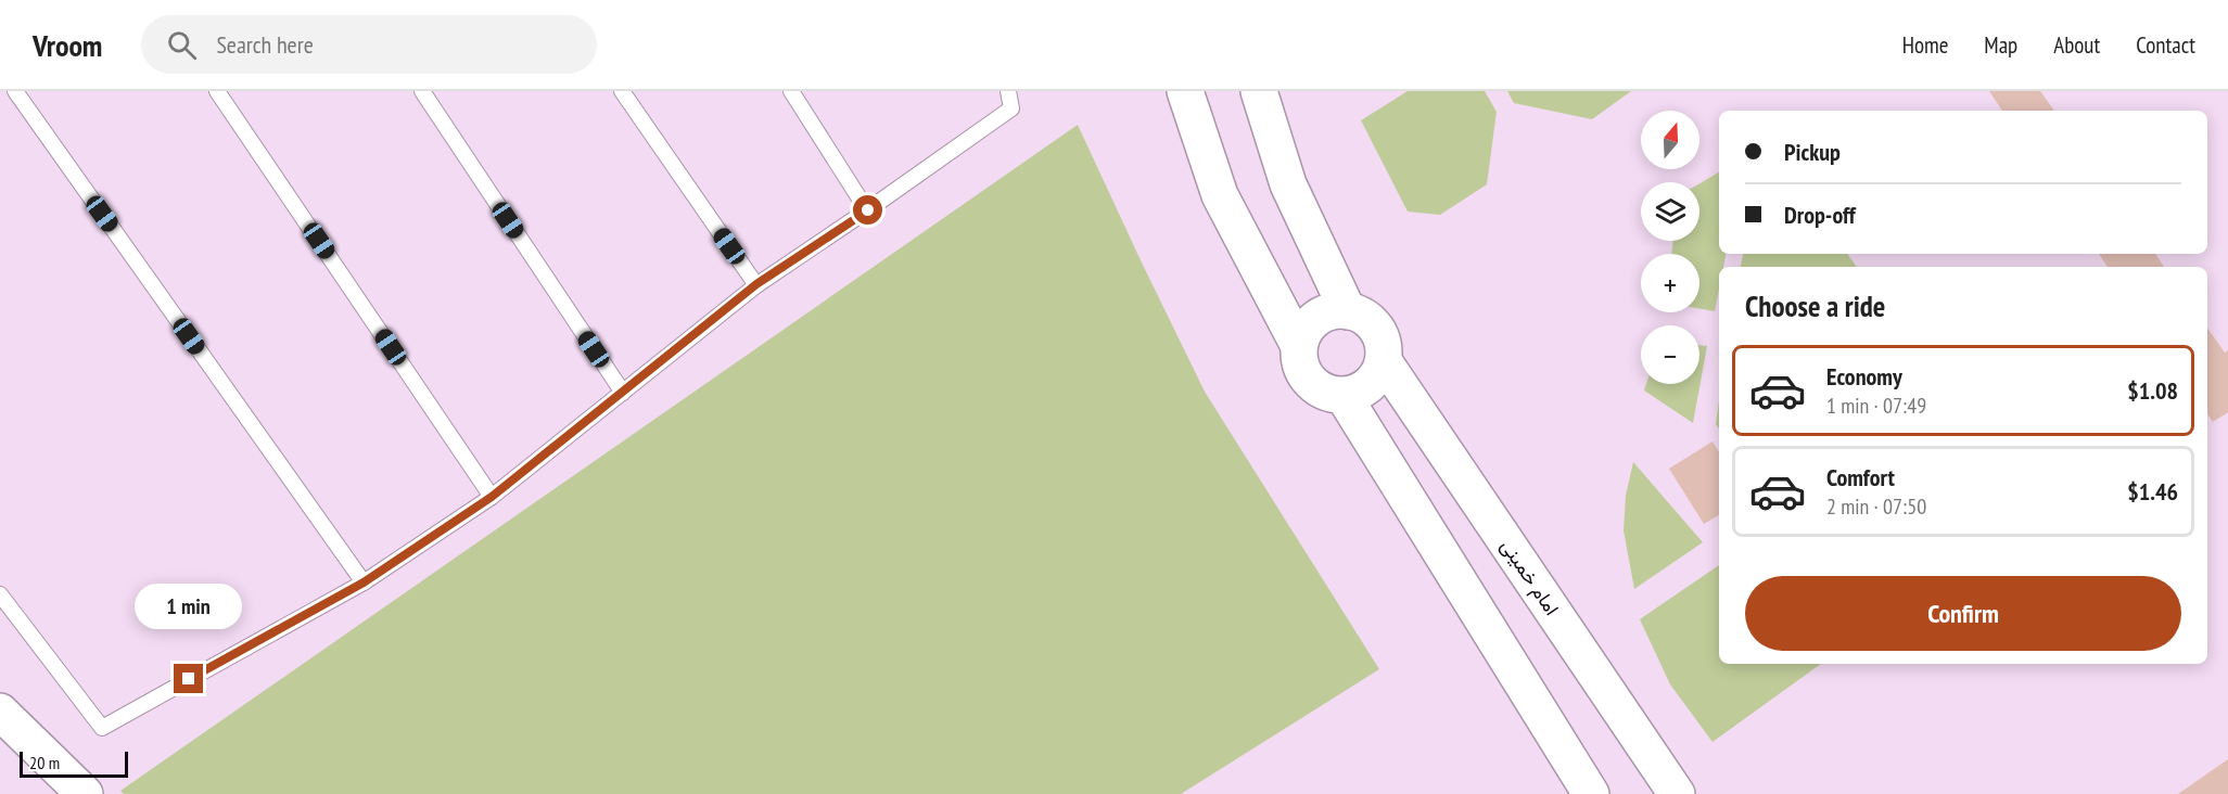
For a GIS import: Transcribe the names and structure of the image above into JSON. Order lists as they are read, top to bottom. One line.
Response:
{"streets":{"street":["امام خمینی"]},"scale_bar":"20 m","north":"top","page":{"header":"Vroom","search":"Search here","nav":["Home","Map","About","Contact"],"map_buttons":["+","−"],"banner":["Pickup","Drop-off"],"heading":"Choose a ride","list":[{"name":"Economy","note":"1 min · 07:49","value":"$1.08"},{"name":"Comfort","note":"2 min · 07:50","value":"$1.46"}],"buttons":"Confirm","bubble":"1 min","scale":"20 m"}}
